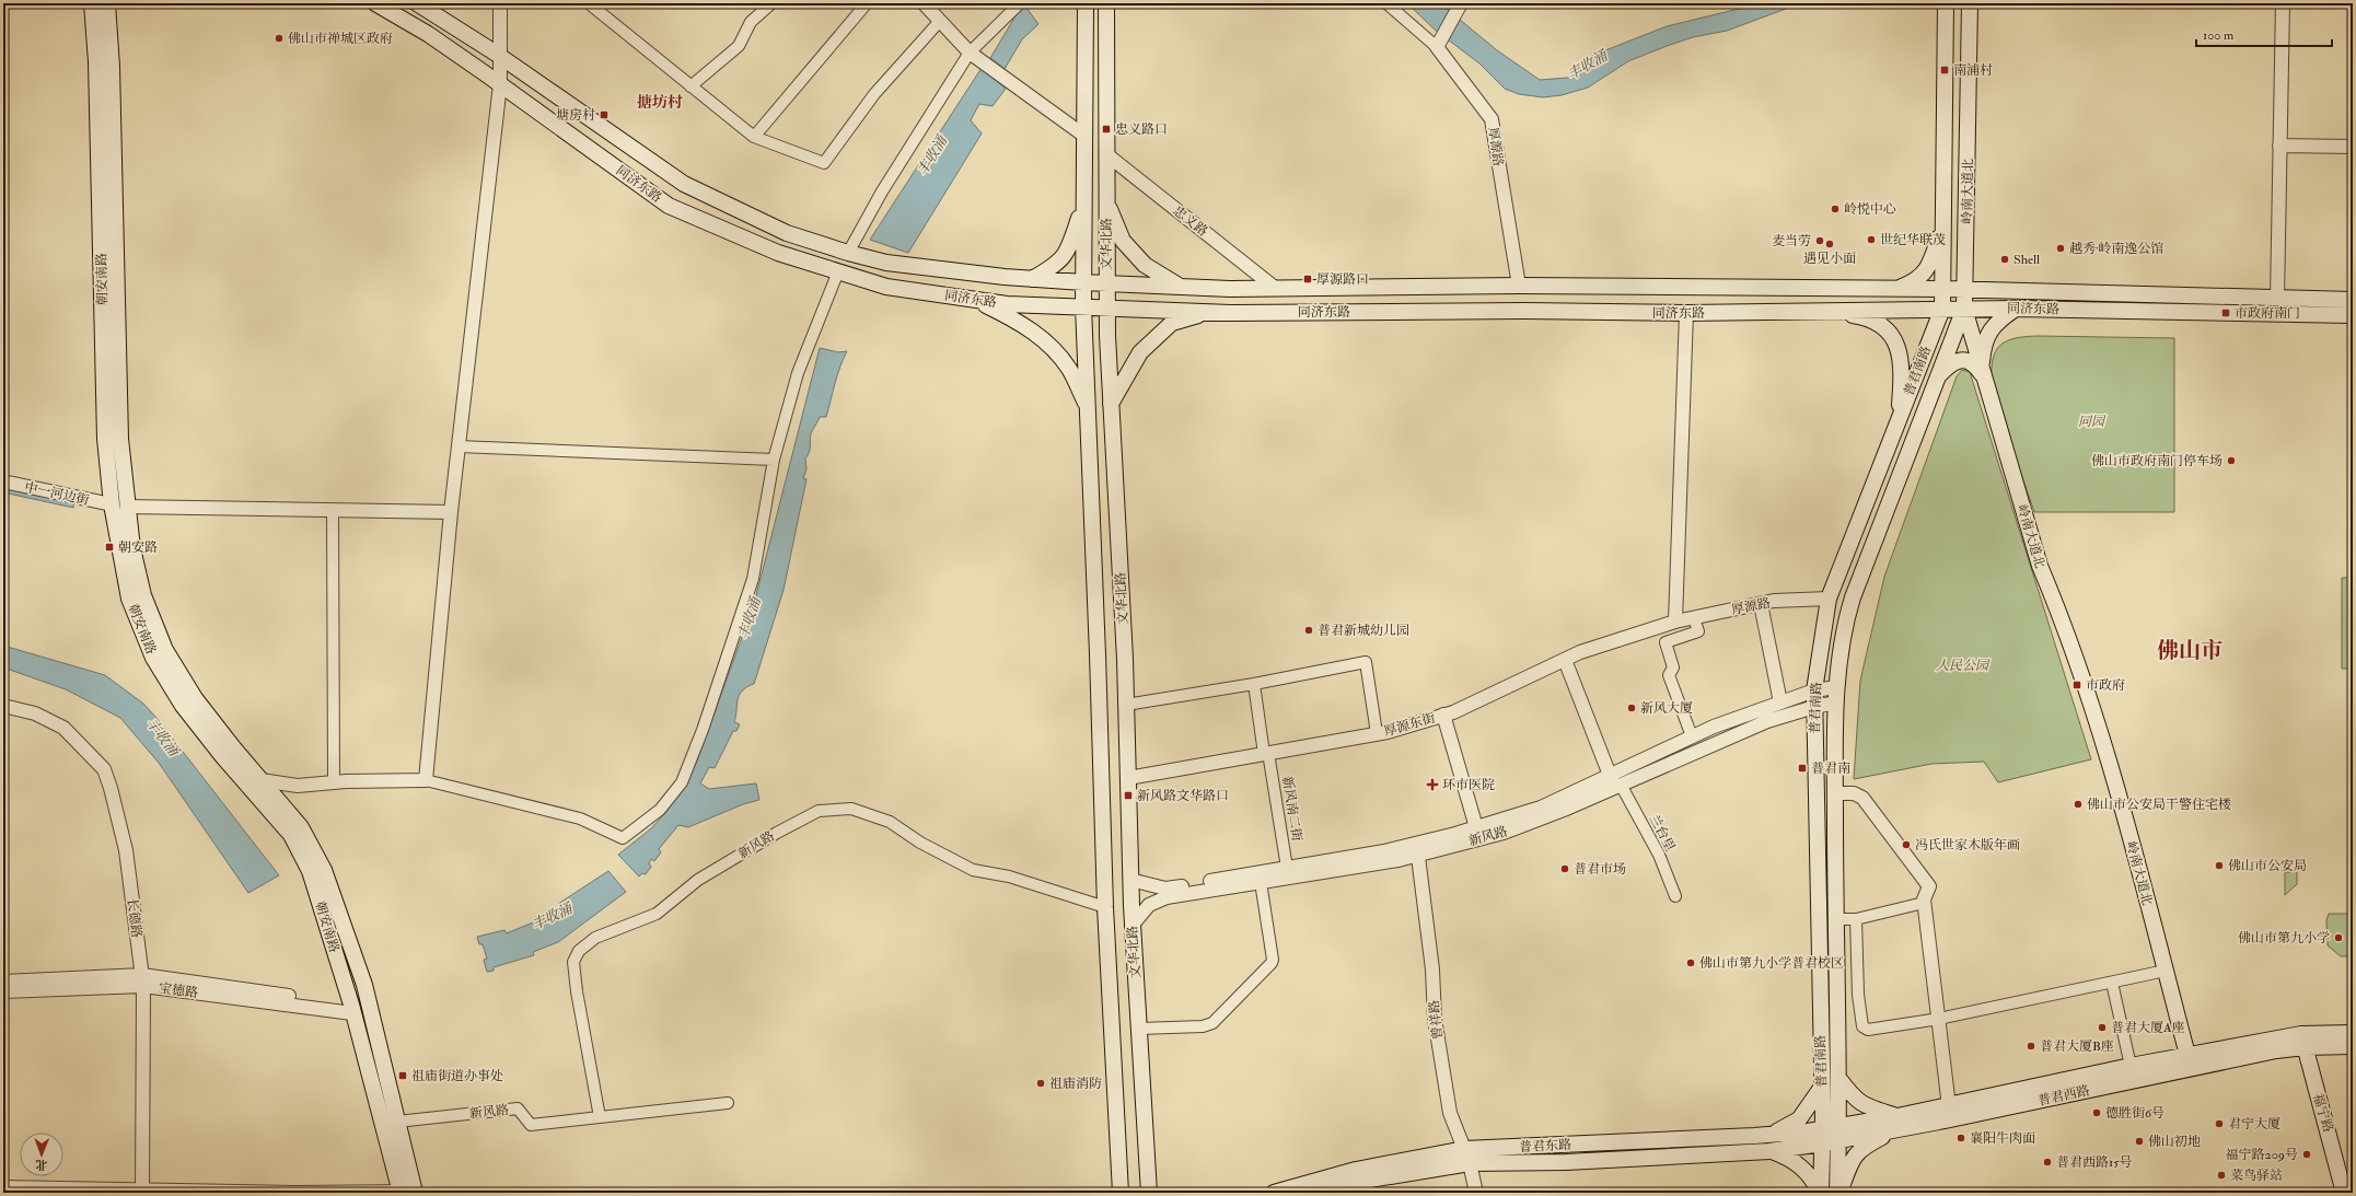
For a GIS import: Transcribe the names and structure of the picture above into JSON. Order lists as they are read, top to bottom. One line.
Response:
{"streets":{"main road":["同济东路","岭南大道北","文华北路","朝安南路","普君南路","普君西路","福宁路","普君东路"],"street":["厚源路","忠义路","中一河边街","厚源东街","新风南二街","兰台里","新风路","长德路","宝德路","曾祥路"]},"crossings":[["厚源路","同济东路"],["厚源路","普君南路"],["厚源路","厚源东街"],["同济东路","岭南大道北"],["同济东路","忠义路"],["同济东路","文华北路"],["同济东路","普君南路"],["岭南大道北","普君南路"],["岭南大道北","普君西路"],["忠义路","文华北路"],["文华北路","厚源东街"],["文华北路","新风路"],["朝安南路","中一河边街"],["朝安南路","新风路"],["朝安南路","宝德路"],["普君南路","新风路"],["普君南路","普君西路"],["普君南路","普君东路"],["厚源东街","新风南二街"],["新风南二街","新风路"],["兰台里","新风路"],["新风路","曾祥路"],["长德路","宝德路"],["曾祥路","普君东路"],["普君西路","福宁路"],["普君西路","普君东路"]],"districts":["搪坊村","佛山市"],"water":["丰收涌"],"parks":["同园","人民公园"],"places":{"other":["佛山市禅城区政府","岭悦中心","世纪华联茂","麦当劳","遇见小面","越秀·岭南逸公馆","Shell","佛山市政府南门停车场","普君新城幼儿园","新风大厦","佛山市公安局干警住宅楼","冯氏世家木版年画","佛山市公安局","普君市场","佛山市第九小学","佛山市第九小学普君校区","普君大厦A座","普君大厦B座","祖庙消防","德胜街6号","君宁大厦","襄阳牛肉面","佛山初地","福宁路209号","普君西路15号","菜鸟驿站"],"transit":["南浦村","塘房村","忠义路口","厚源路口","市政府南门","朝安路","市政府","普君南","新风路文华路口","祖庙街道办事处"],"health":["环市医院"]},"scale_bar":"100 m","north":"bottom"}
